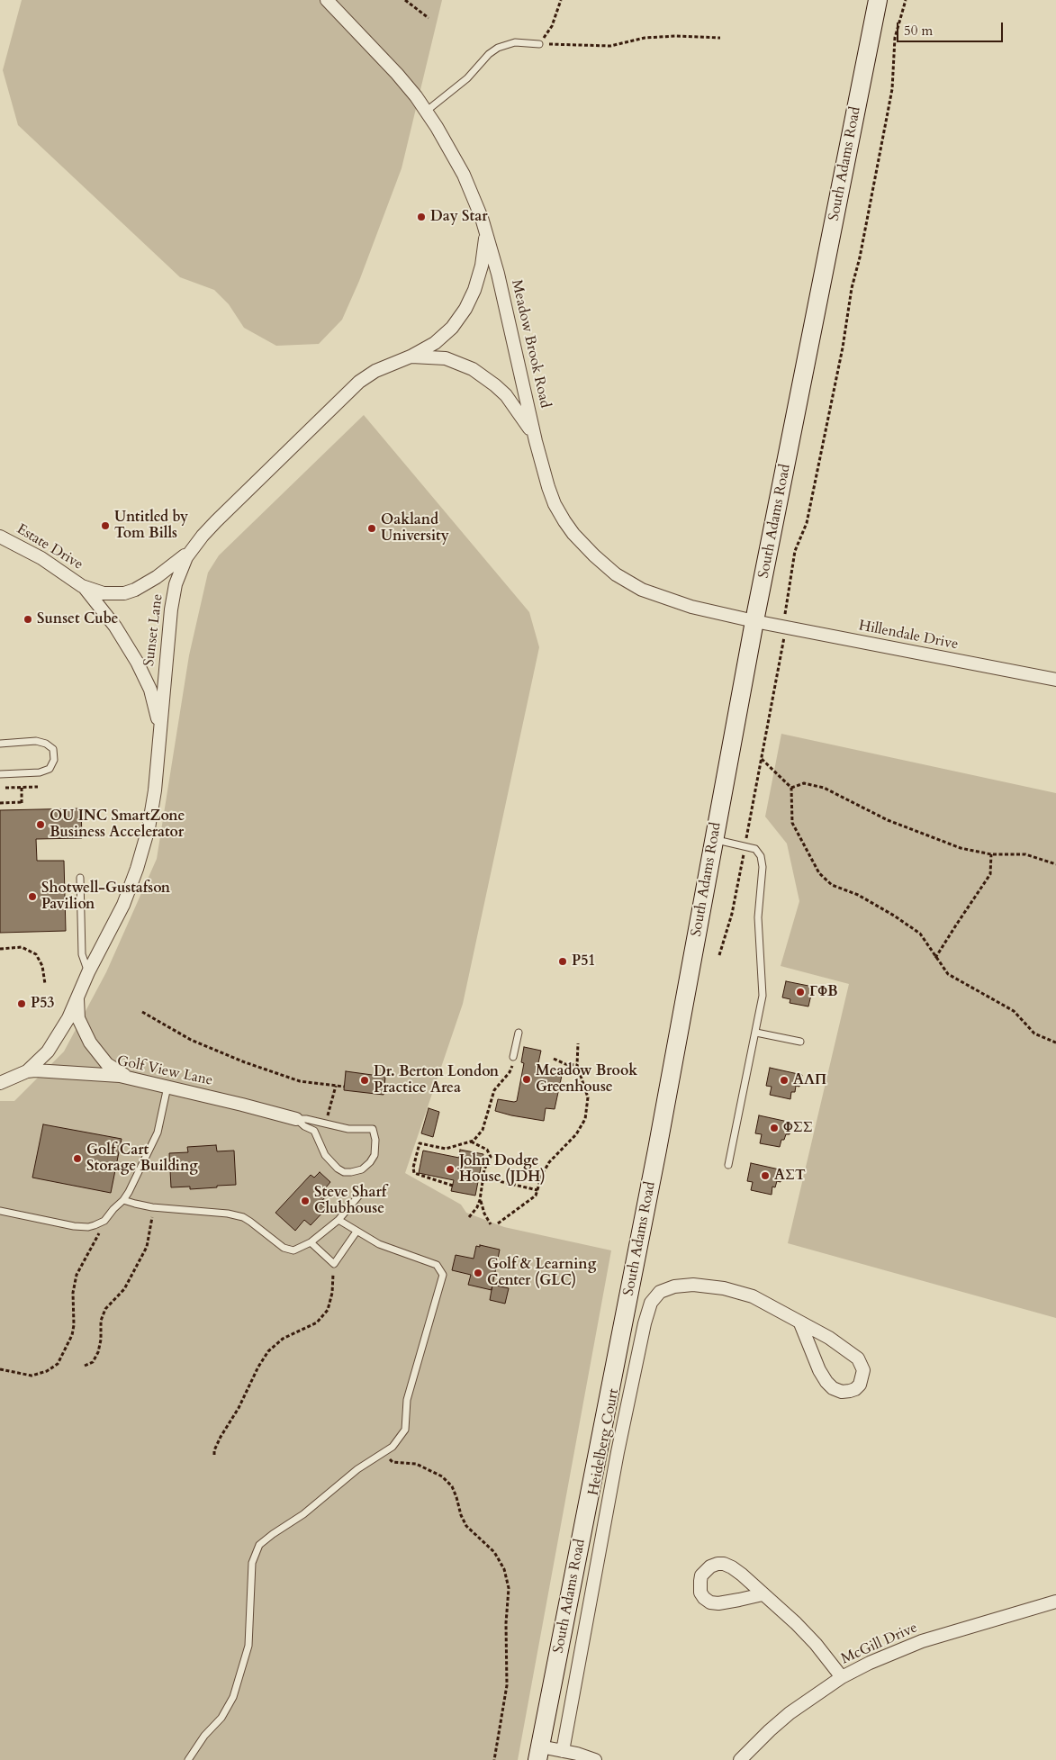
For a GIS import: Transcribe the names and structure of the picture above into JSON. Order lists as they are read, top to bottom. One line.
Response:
{"streets":{"main road":["South Adams Road"],"street":["Meadow Brook Road","Estate Drive","Sunset Lane","Hillendale Drive","Golf View Lane","Heidelberg Court","McGill Drive"]},"crossings":[["South Adams Road","Meadow Brook Road"],["South Adams Road","Hillendale Drive"],["Meadow Brook Road","Sunset Lane"],["Meadow Brook Road","Hillendale Drive"],["Estate Drive","Sunset Lane"],["Sunset Lane","Golf View Lane"]],"places":["Day Star","Untitled by Tom Bills","Oakland University","Sunset Cube","OU INC SmartZone Business Accelerator","Shotwell-Gustafson Pavilion","P51","ΓΦB","P53","Meadow Brook Greenhouse","Dr. Berton London Practice Area","AΛΠ","ΦΣΣ","Golf Cart Storage Building","John Dodge House (JDH)","AΣΤ","Steve Sharf Clubhouse","Golf & Learning Center (GLC)"],"scale_bar":"50 m"}
